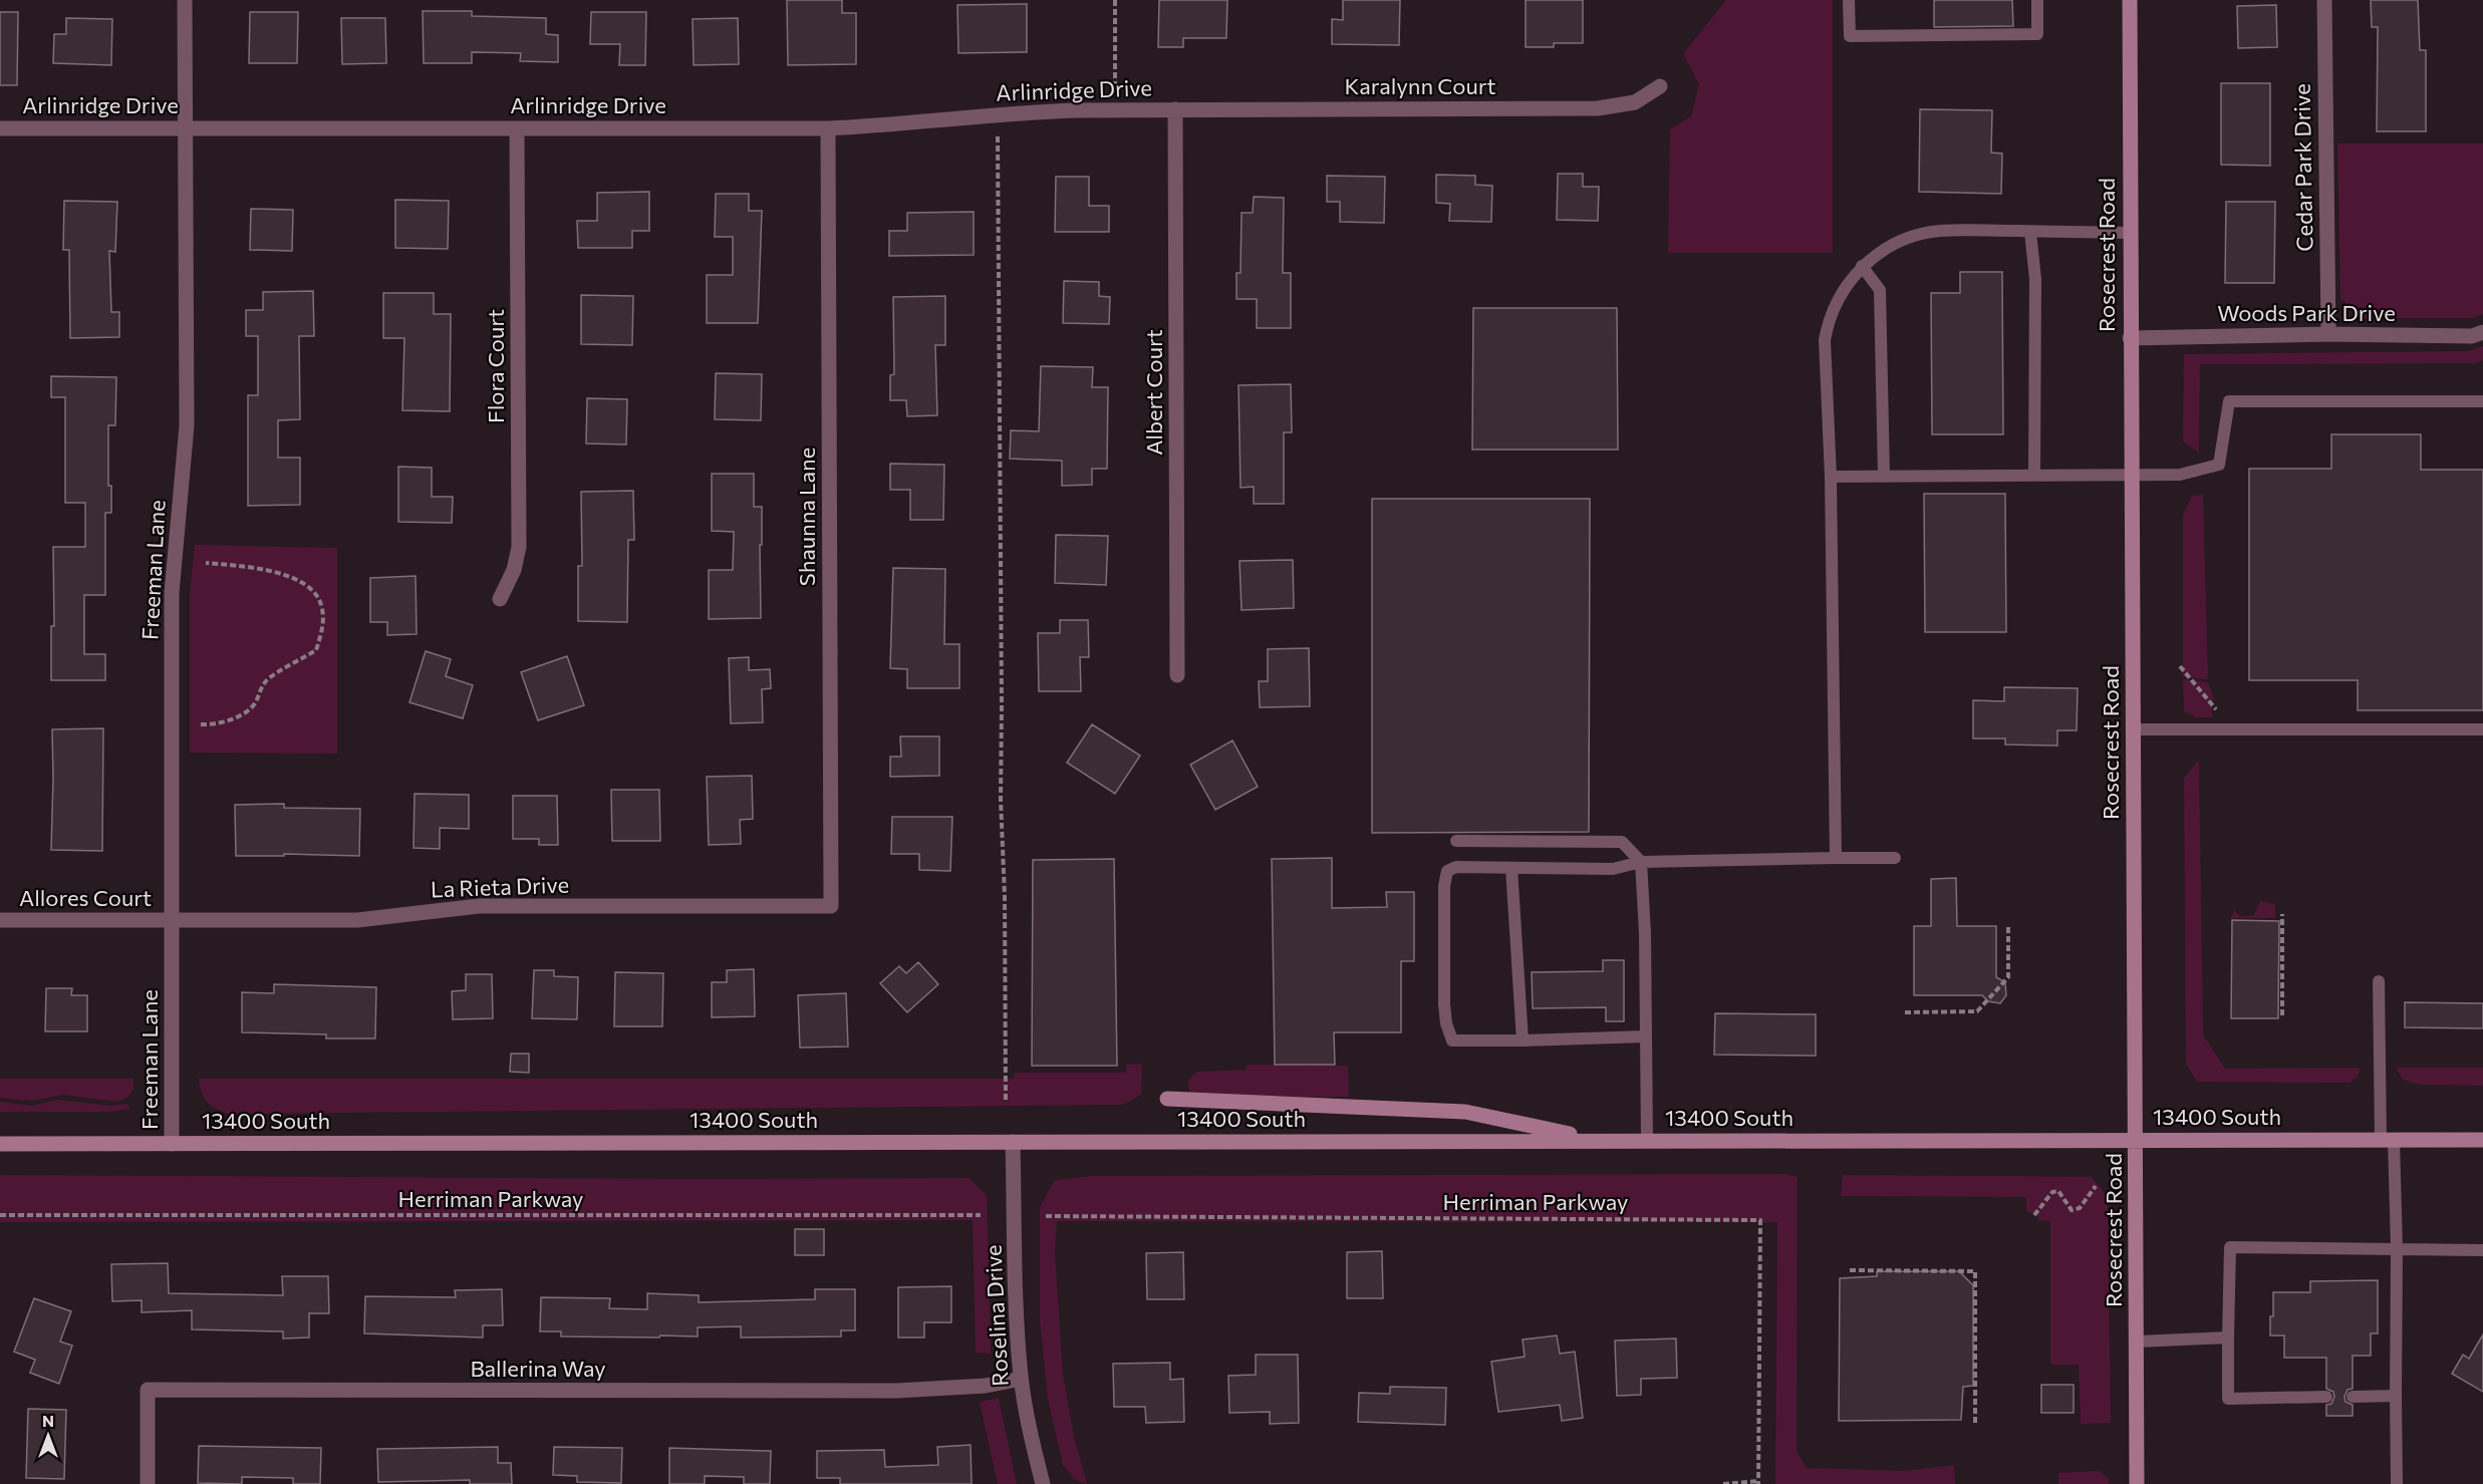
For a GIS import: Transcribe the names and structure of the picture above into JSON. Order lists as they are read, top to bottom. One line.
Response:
{"streets":{"main road":["Rosecrest Road","13400 South"],"street":["Karalynn Court","Arlinridge Drive","Cedar Park Drive","Woods Park Drive","Flora Court","Albert Court","Shaunna Lane","Freeman Lane","La Rieta Drive","Allores Court","Roselina Drive","Ballerina Way"],"path":["Herriman Parkway"]},"crossings":[["Karalynn Court","Arlinridge Drive"],["Karalynn Court","Albert Court"],["Arlinridge Drive","Flora Court"],["Arlinridge Drive","Albert Court"],["Arlinridge Drive","Shaunna Lane"],["Arlinridge Drive","Freeman Lane"],["Cedar Park Drive","Woods Park Drive"],["Rosecrest Road","Woods Park Drive"],["Rosecrest Road","13400 South"],["Shaunna Lane","La Rieta Drive"],["Freeman Lane","La Rieta Drive"],["Freeman Lane","Allores Court"],["Freeman Lane","13400 South"],["La Rieta Drive","Allores Court"],["13400 South","Roselina Drive"],["Roselina Drive","Ballerina Way"]],"north":"top"}
